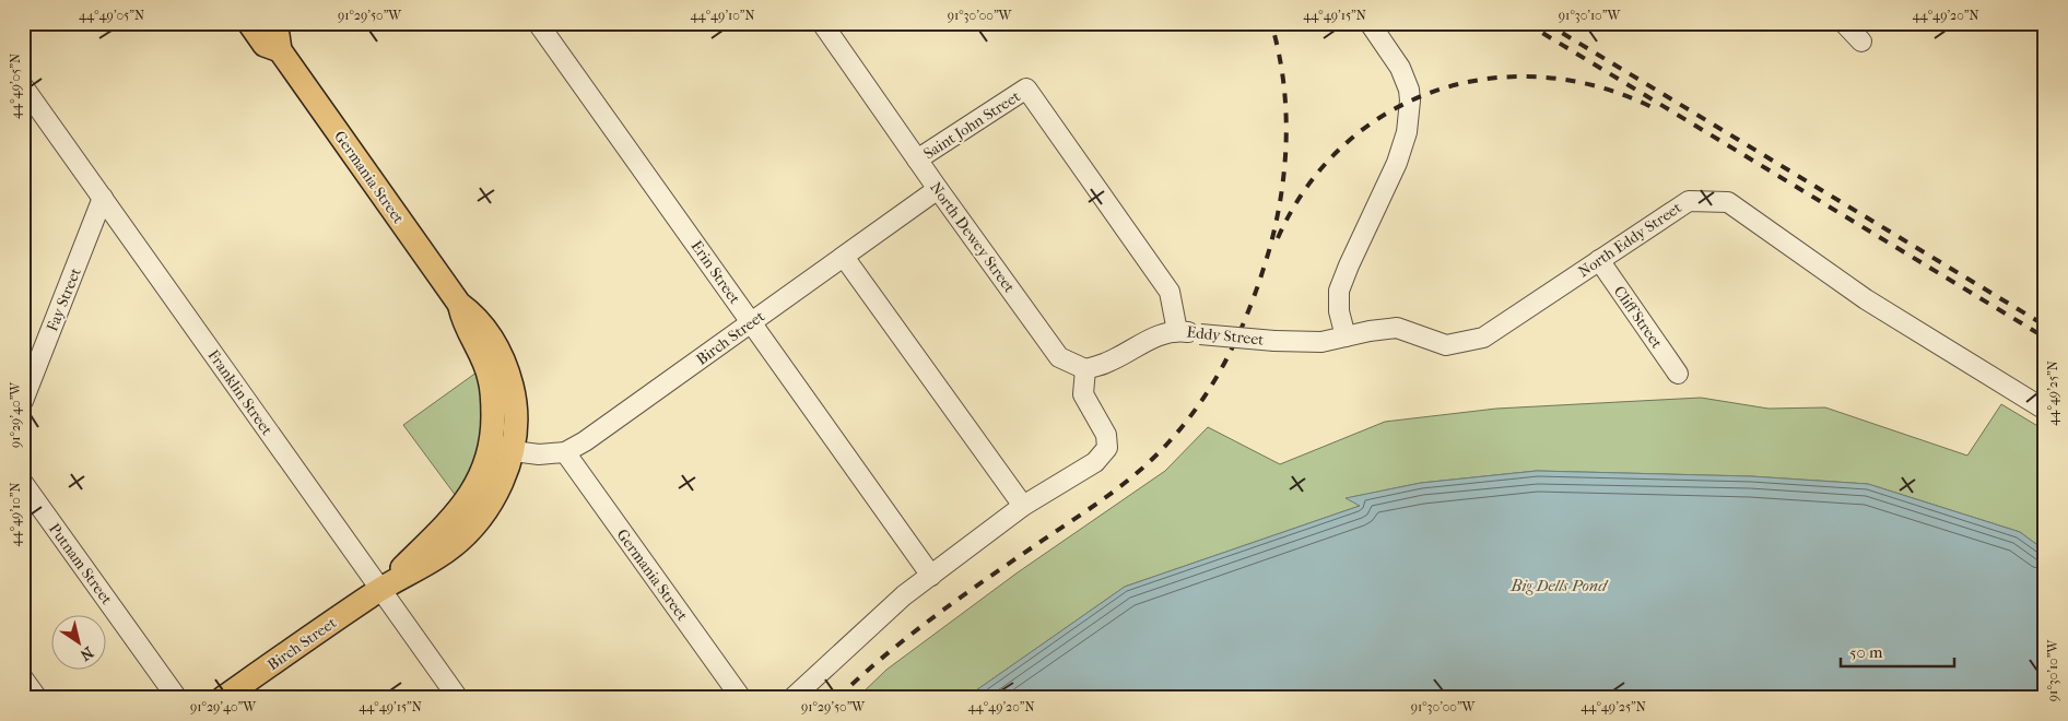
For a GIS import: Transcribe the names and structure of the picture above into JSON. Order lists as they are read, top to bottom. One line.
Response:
{"streets":{"main road":["Germania Street","Birch Street"],"street":["Saint John Street","North Dewey Street","North Eddy Street","Erin Street","Fay Street","Cliff Street","Eddy Street","Franklin Street","Putnam Street"]},"crossings":[["Saint John Street","North Dewey Street"],["Saint John Street","Eddy Street"],["Germania Street","Birch Street"],["North Dewey Street","Birch Street"],["North Eddy Street","Cliff Street"],["North Eddy Street","Eddy Street"],["Erin Street","Birch Street"],["Fay Street","Franklin Street"],["Birch Street","Franklin Street"]],"water":["Big Dells Pond"],"scale_bar":"50 m","north":"bottom right","coordinates":["44°49'05\"N","91°29'50\"W","44°49'10\"N","91°30'00\"W","44°49'15\"N","91°30'10\"W","44°49'20\"N","44°49'25\"N","91°29'40\"W"]}
